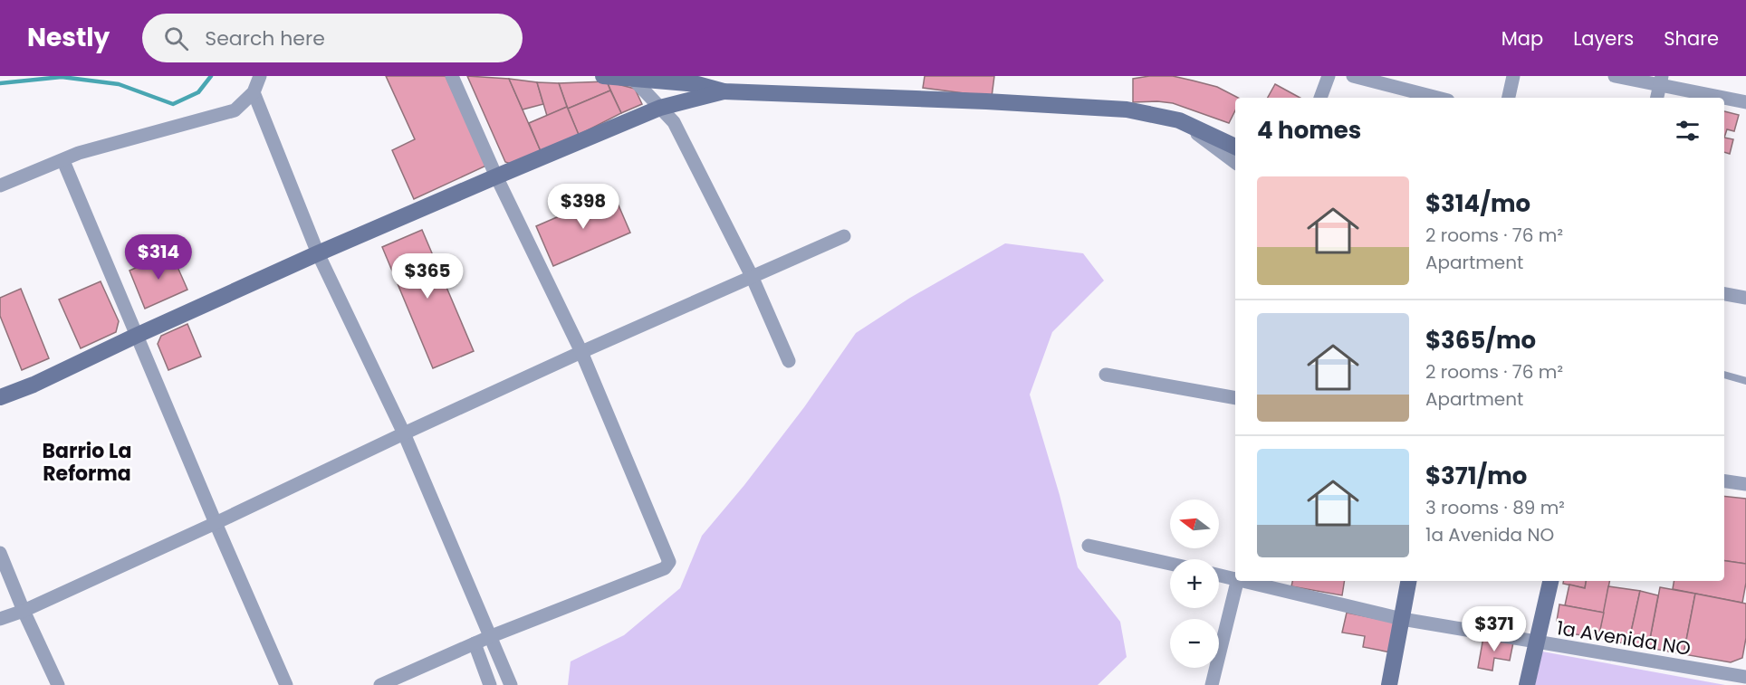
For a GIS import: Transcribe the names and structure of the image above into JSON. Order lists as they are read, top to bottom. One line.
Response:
{"streets":{"street":["1a Avenida NO"]},"districts":["Barrio La Reforma"],"north":"left","page":{"header":"Nestly","search":"Search here","nav":["Map","Layers","Share"],"heading":"4 homes","list":[{"name":"$314/mo","note":"2 rooms · 76 m² · Apartment"},{"name":"$365/mo","note":"2 rooms · 76 m² · Apartment"},{"name":"$371/mo","note":"3 rooms · 89 m² · 1a Avenida NO"}],"price":["$398","$314","$365","$371"],"map_buttons":["+","−"]}}
